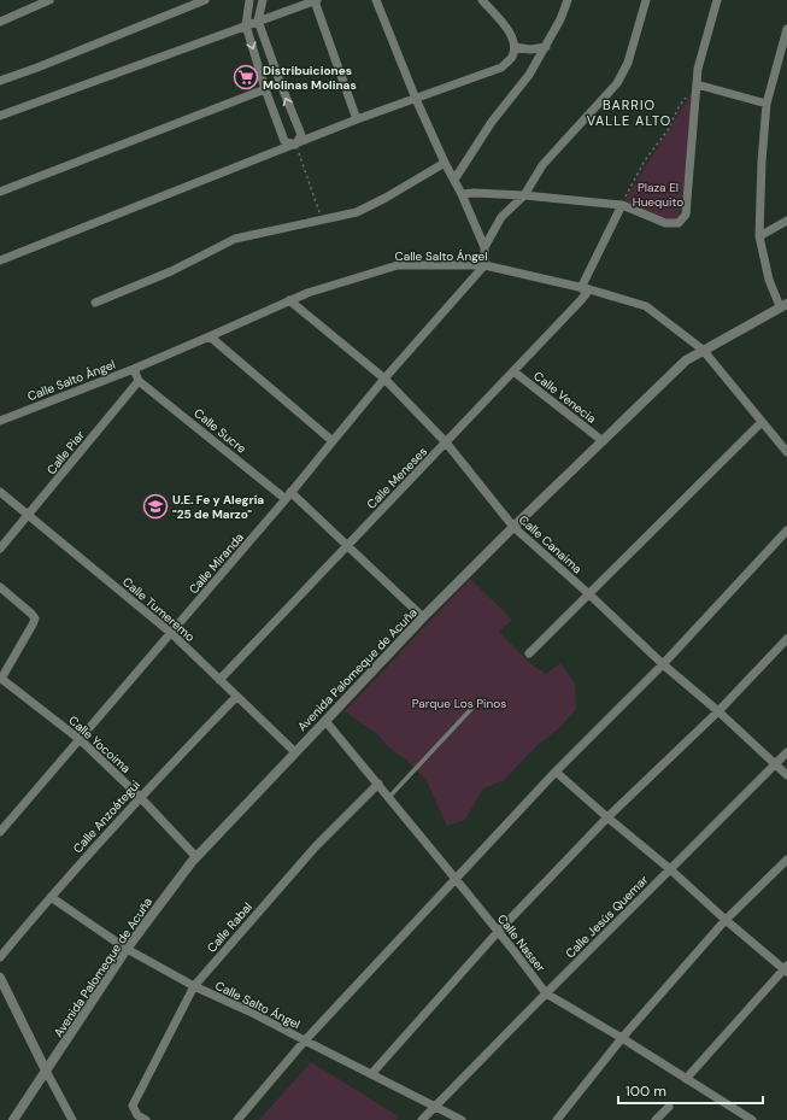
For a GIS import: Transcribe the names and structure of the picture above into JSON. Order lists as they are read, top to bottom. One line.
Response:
{"streets":{"street":["Calle Salto Ángel","Calle Venecia","Calle Sucre","Calle Piar","Calle Meneses","Calle Canaima","Calle Miranda","Calle Tumeremo","Avenida Palomeque de Acuña","Calle Yocoima","Calle Anzoátegui","Calle Jesús Quemar","Calle Rabal","Calle Nasser"]},"crossings":[["Calle Salto Ángel","Calle Meneses"],["Calle Salto Ángel","Calle Canaima"],["Calle Salto Ángel","Calle Miranda"],["Calle Salto Ángel","Avenida Palomeque de Acuña"],["Calle Salto Ángel","Calle Anzoátegui"],["Calle Salto Ángel","Calle Jesús Quemar"],["Calle Salto Ángel","Calle Rabal"],["Calle Venecia","Calle Meneses"],["Calle Venecia","Avenida Palomeque de Acuña"],["Calle Sucre","Calle Piar"],["Calle Sucre","Calle Meneses"],["Calle Sucre","Calle Miranda"],["Calle Sucre","Avenida Palomeque de Acuña"],["Calle Piar","Calle Tumeremo"],["Calle Meneses","Calle Canaima"],["Calle Meneses","Calle Tumeremo"],["Calle Canaima","Calle Miranda"],["Calle Canaima","Avenida Palomeque de Acuña"],["Calle Canaima","Calle Jesús Quemar"],["Calle Miranda","Calle Tumeremo"],["Calle Miranda","Calle Yocoima"],["Calle Tumeremo","Avenida Palomeque de Acuña"],["Calle Tumeremo","Calle Anzoátegui"],["Avenida Palomeque de Acuña","Calle Yocoima"],["Avenida Palomeque de Acuña","Calle Nasser"],["Calle Yocoima","Calle Anzoátegui"],["Calle Jesús Quemar","Calle Nasser"],["Calle Rabal","Calle Nasser"]],"districts":["BARRIO VALLE ALTO"],"parks":["Plaza El Huequito","Parque Los Pinos"],"places":{"supermarket":["Distribuiciones Molinas Molinas"],"school or university":["U.E. Fe y Alegría \"25 de Marzo\""]},"scale_bar":"100 m"}
